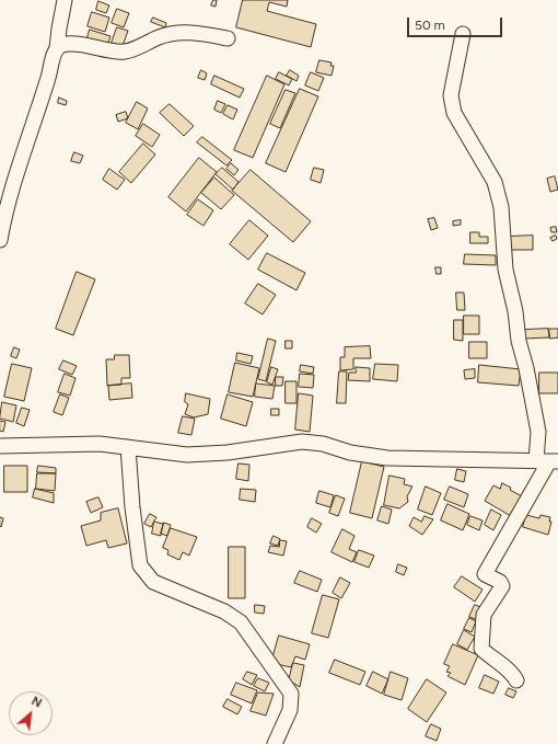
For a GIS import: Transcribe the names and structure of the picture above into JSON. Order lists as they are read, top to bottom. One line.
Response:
{"scale_bar":"50 m","north":"top right"}
